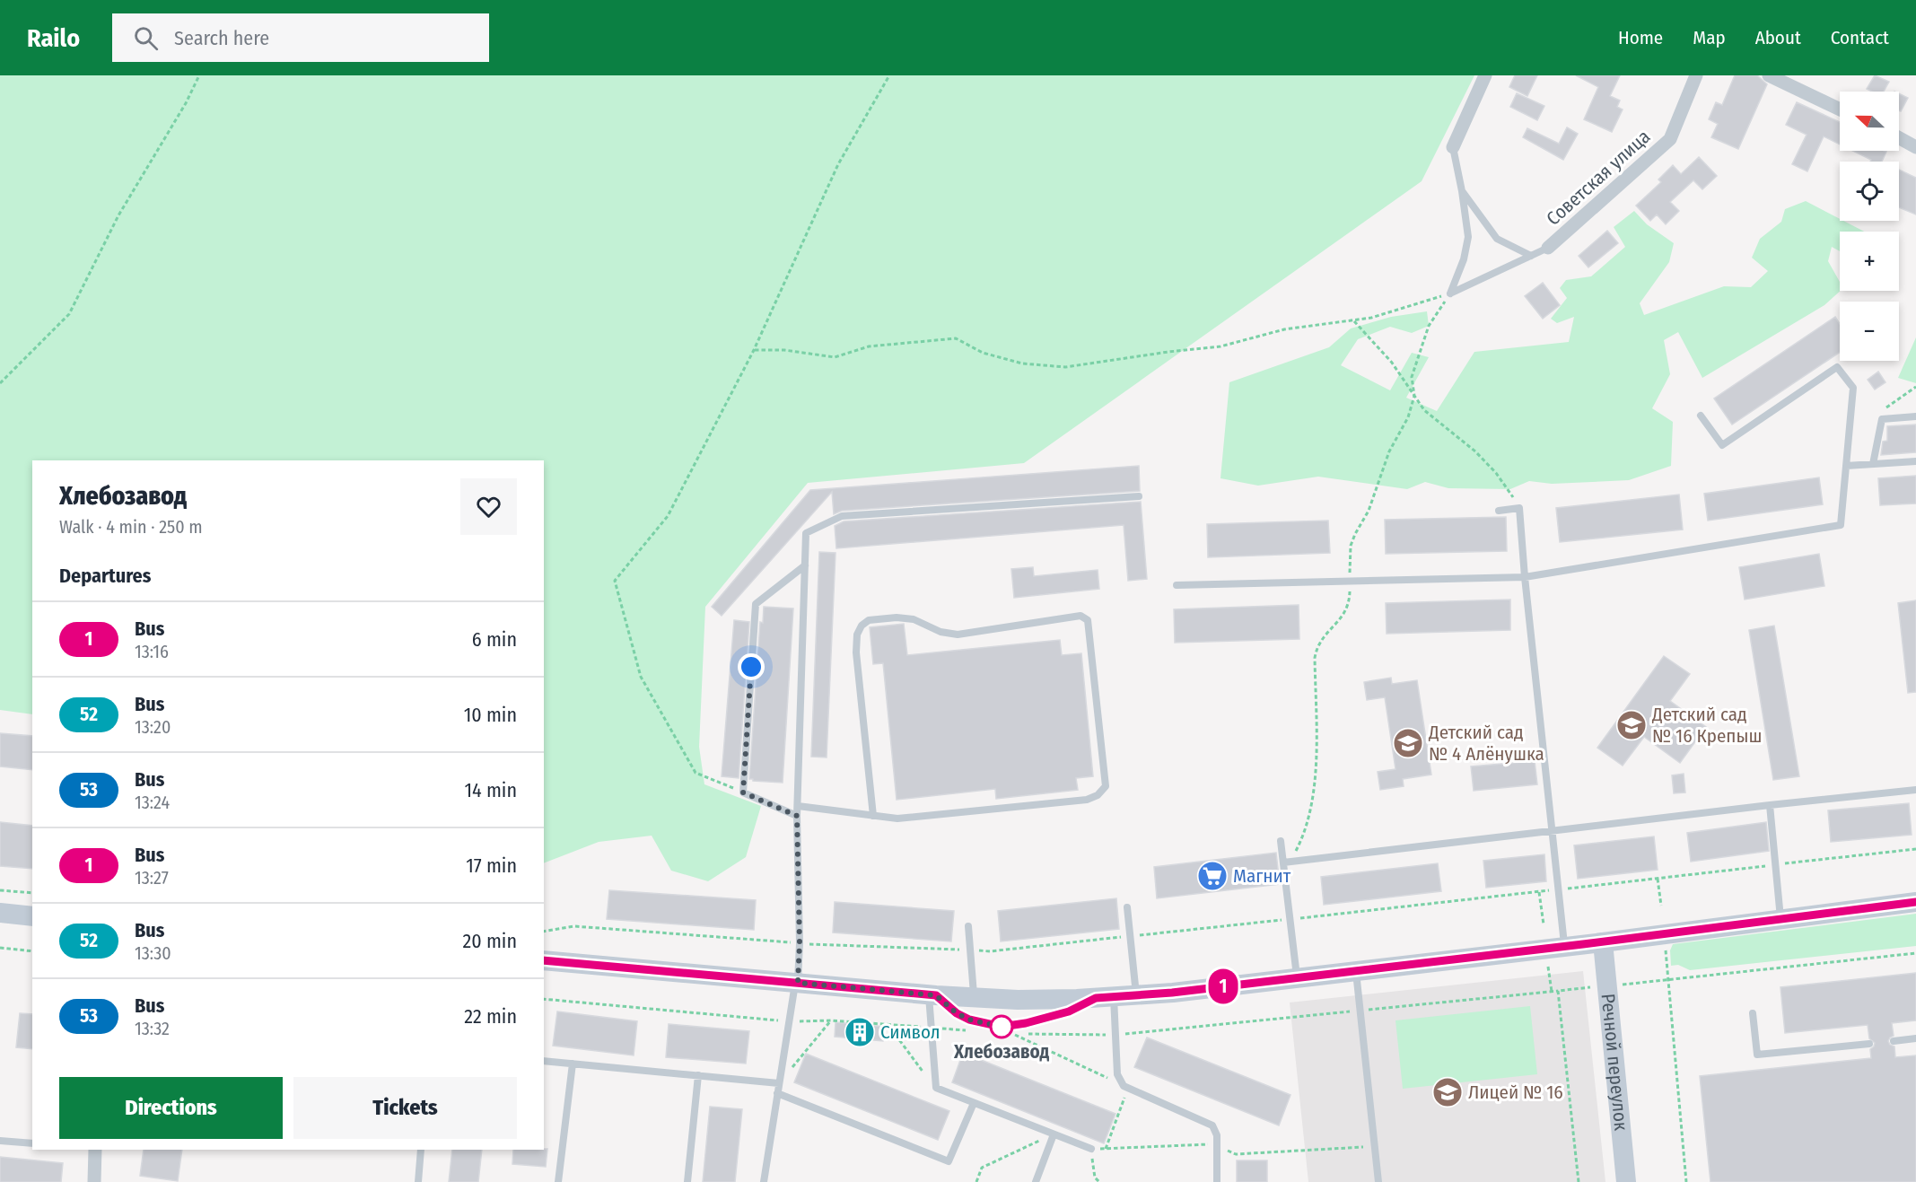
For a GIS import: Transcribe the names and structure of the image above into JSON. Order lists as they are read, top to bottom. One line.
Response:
{"streets":{"street":["Советская улица","Речной переулок"]},"places":{"school or university":["Детский сад № 16 Крепыш","Детский сад № 4 Алёнушка","Лицей № 16"],"supermarket":["Магнит"],"other":["Хлебозавод"],"building":["Символ"]},"lines":["bus line 1"],"north":"left","page":{"header":"Railo","search":"Search here","nav":["Home","Map","About","Contact"],"on_map":"1","map_buttons":["+","−"],"heading":[["Хлебозавод","Walk · 4 min · 250 m"],"Departures"],"list":[{"mark":"1","name":"Bus","note":"13:16","value":"6 min"},{"mark":"52","name":"Bus","note":"13:20","value":"10 min"},{"mark":"53","name":"Bus","note":"13:24","value":"14 min"},{"mark":"1","name":"Bus","note":"13:27","value":"17 min"},{"mark":"52","name":"Bus","note":"13:30","value":"20 min"},{"mark":"53","name":"Bus","note":"13:32","value":"22 min"}],"buttons":["Directions","Tickets"]}}
